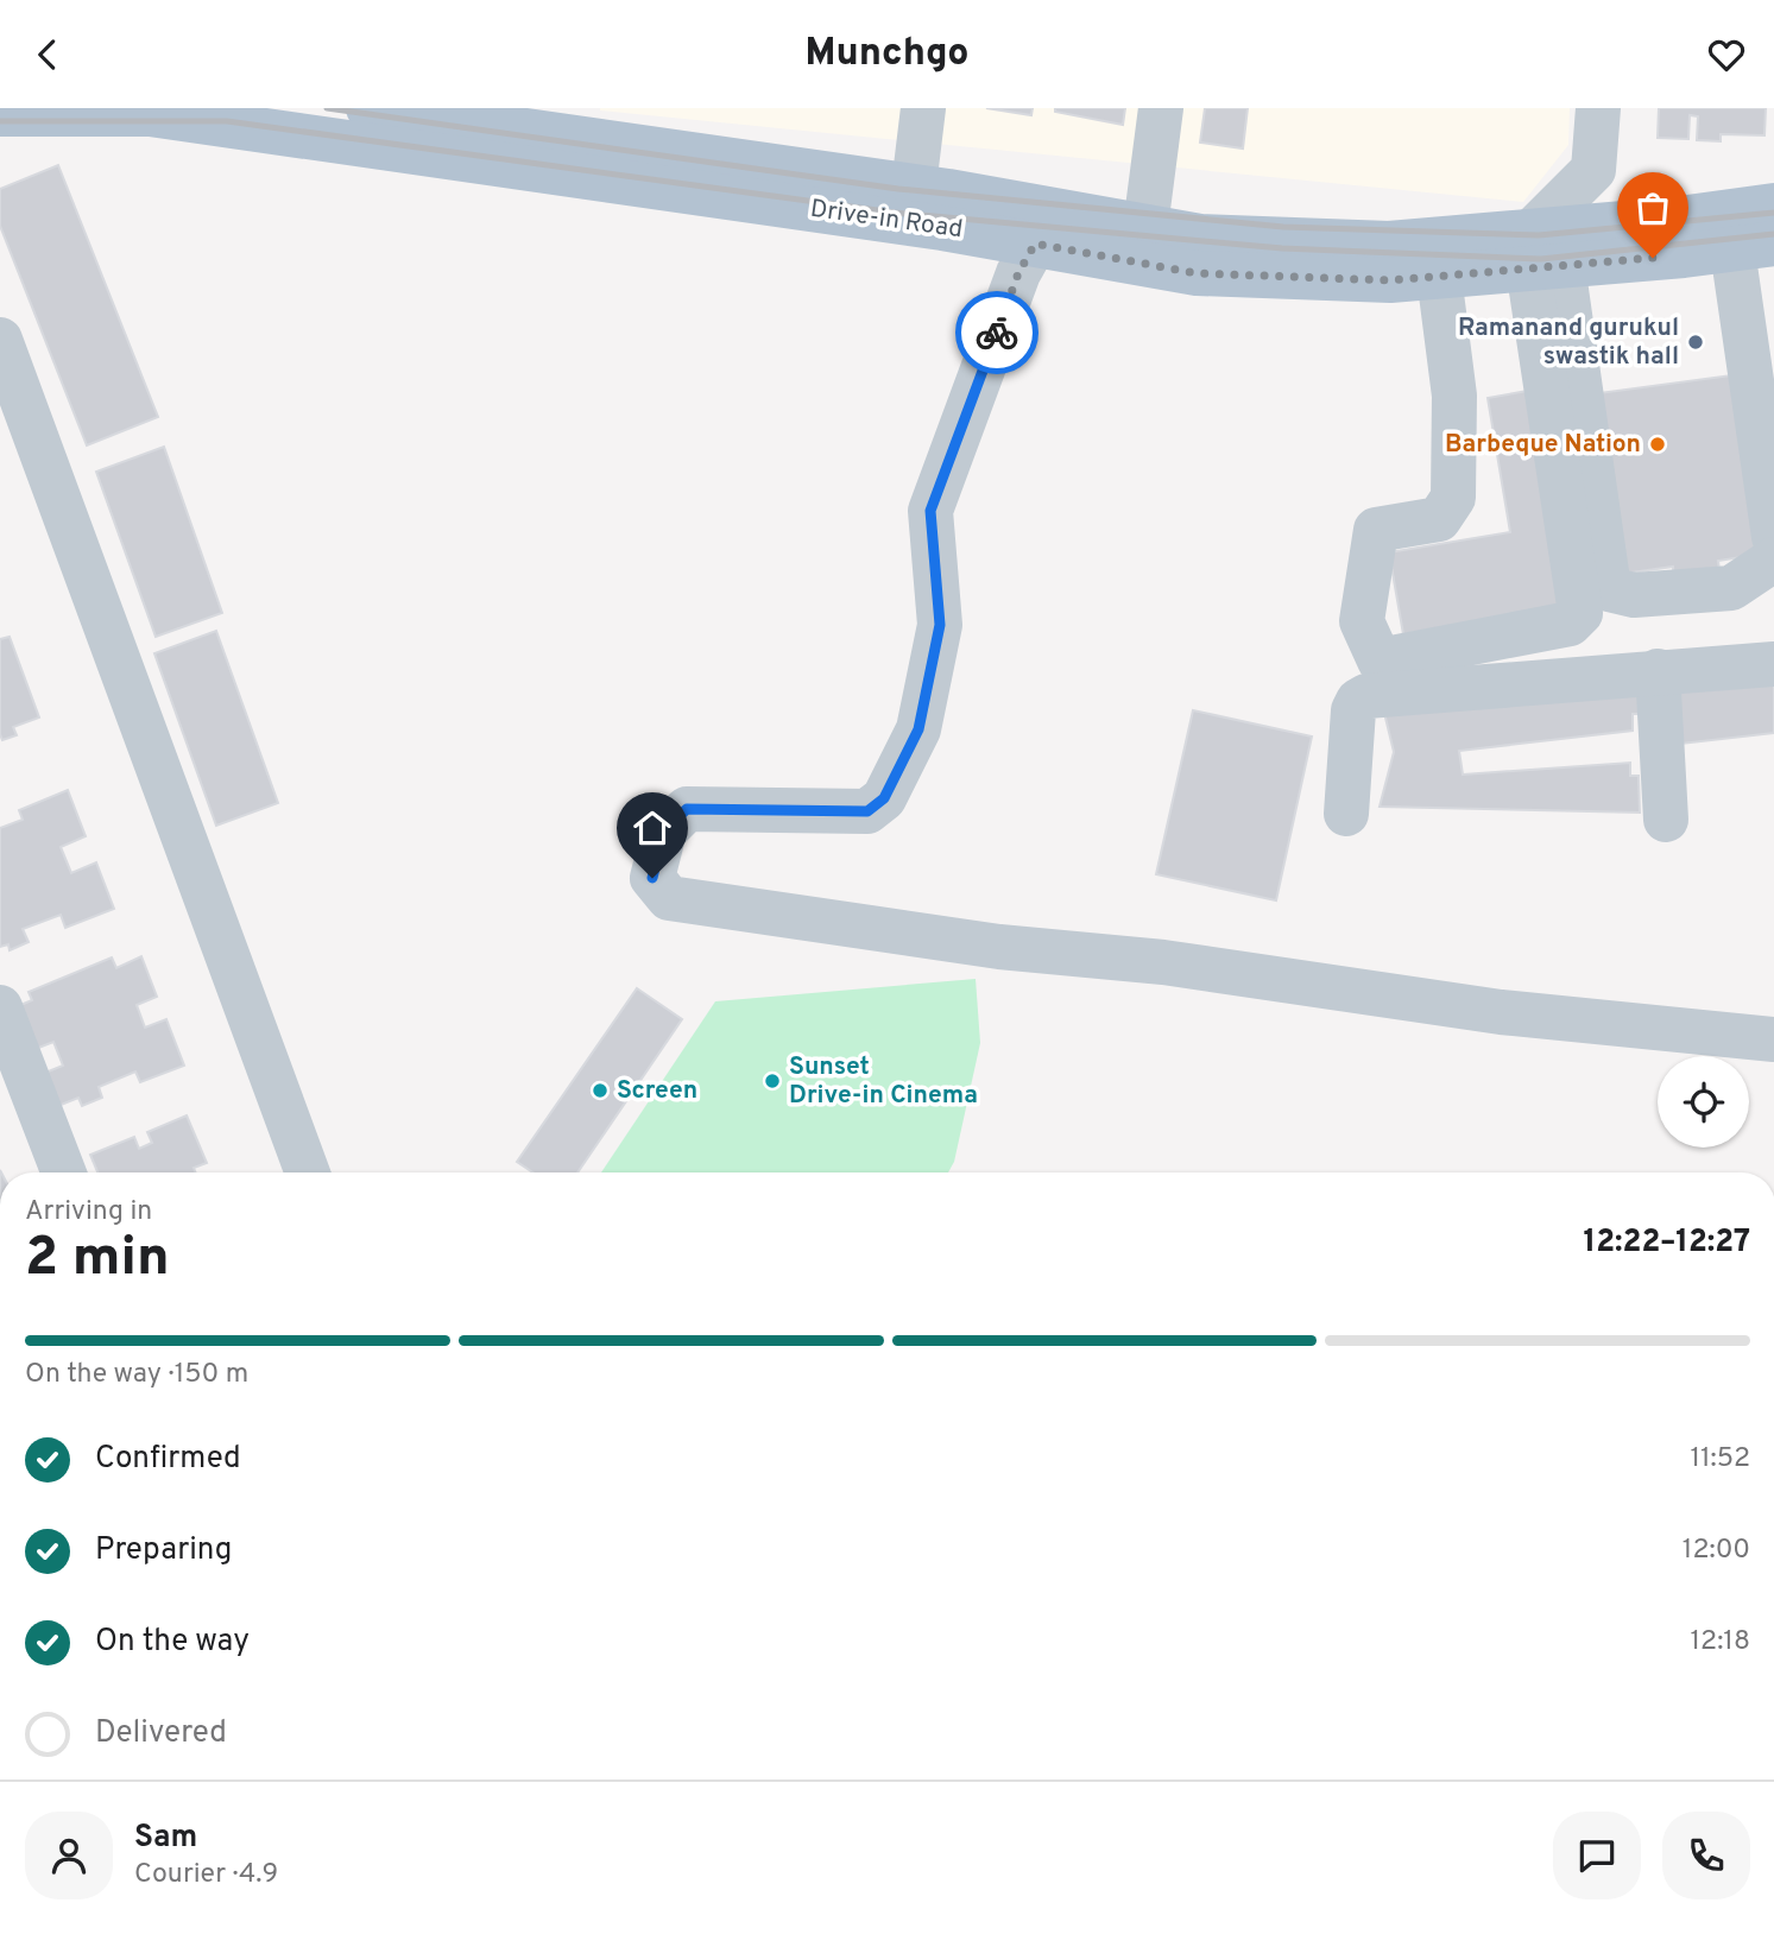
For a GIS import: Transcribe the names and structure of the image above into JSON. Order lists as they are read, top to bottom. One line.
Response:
{"streets":{"main road":["Drive-in Road"]},"places":["Ramanand gurukul swastik hall","Barbeque Nation","Sunset Drive-in Cinema","Screen"],"page":{"header":"Munchgo","heading":["2 min","Arriving in","12:22–12:27"],"panel":["Sam","Courier · 4.9"],"bar":"On the way · 150 m","list":[["Confirmed","11:52"],["Preparing","12:00"],["On the way","12:18"],"Delivered"]}}
